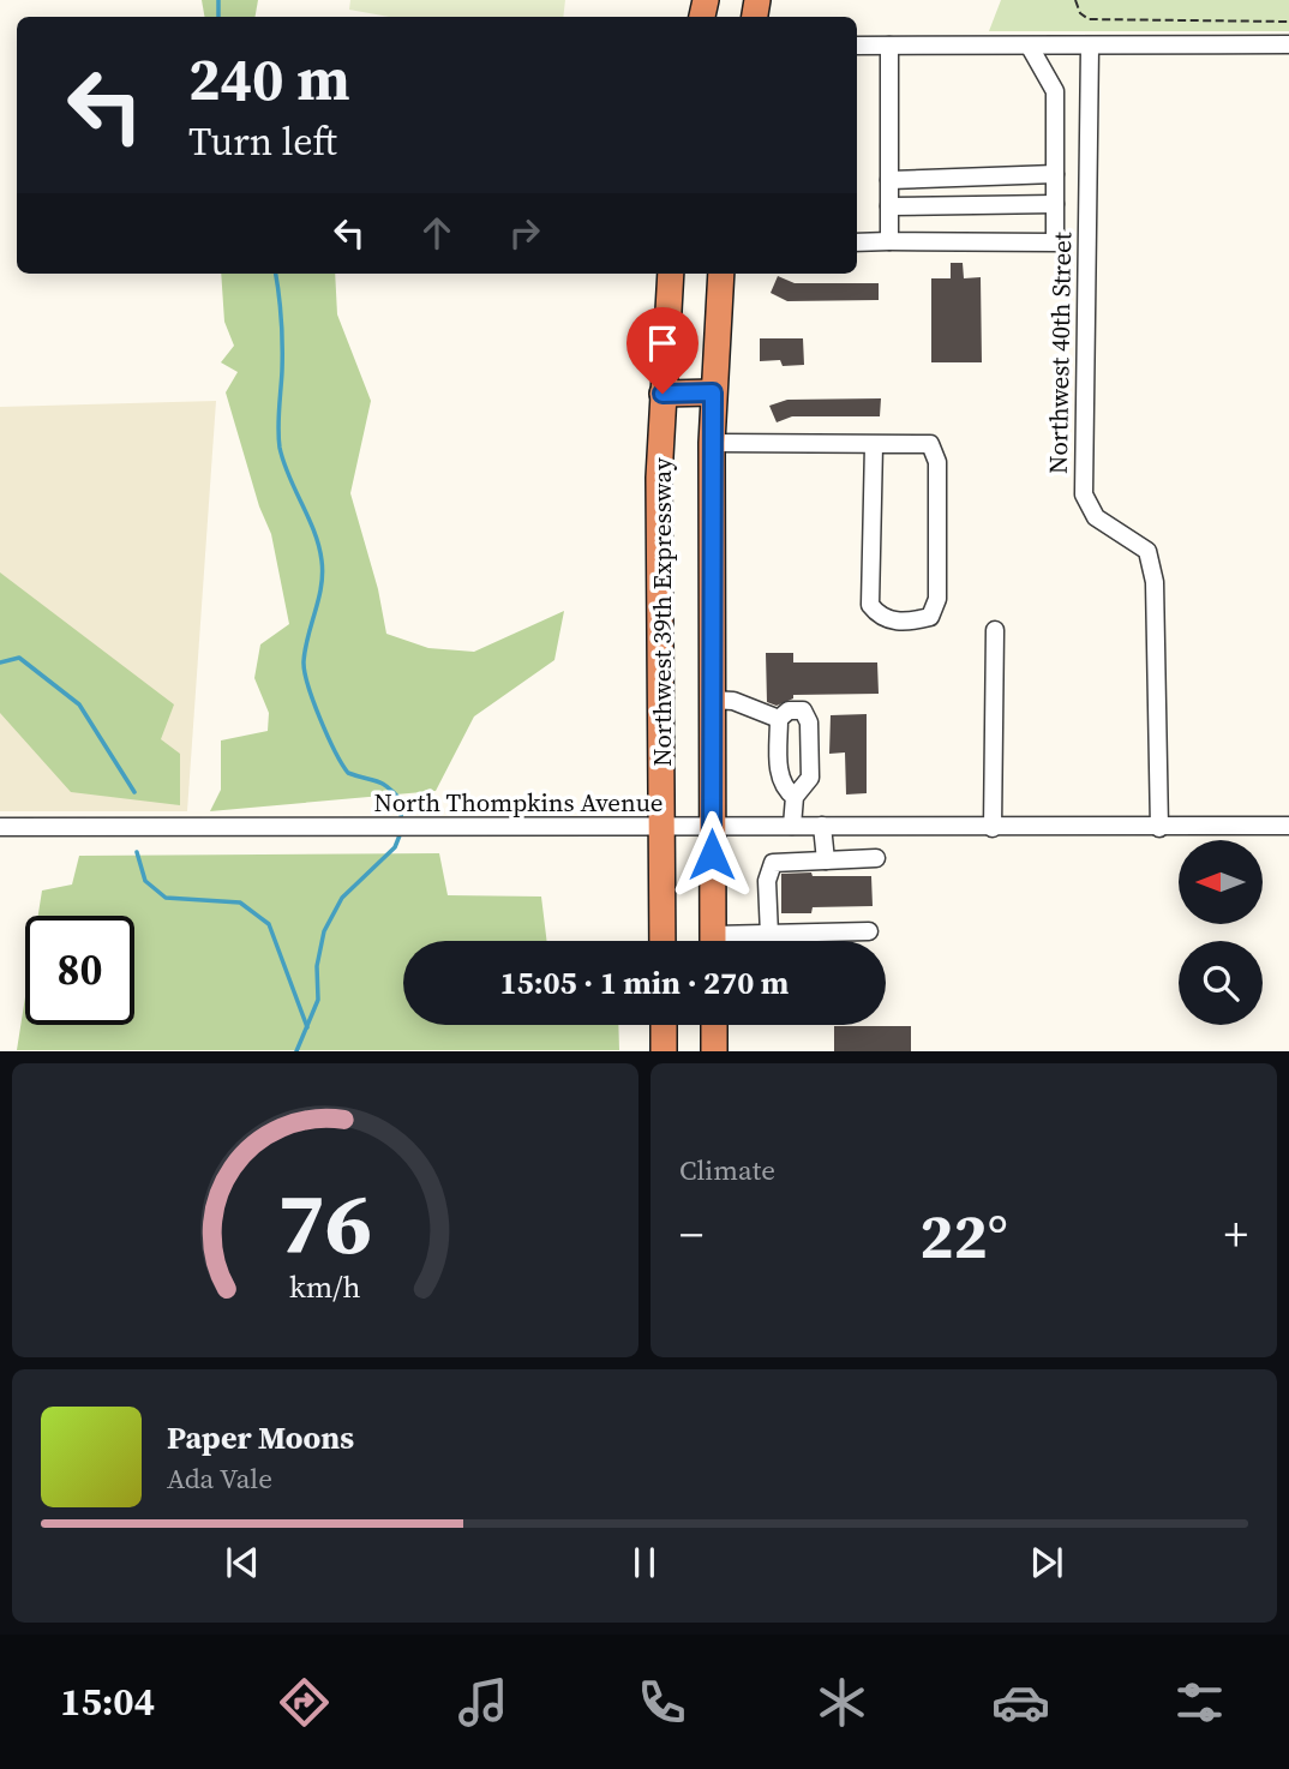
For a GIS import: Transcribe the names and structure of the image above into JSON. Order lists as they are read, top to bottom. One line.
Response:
{"streets":{"highway":["Northwest 39th Expressway"],"street":["Northwest 40th Street","North Thompkins Avenue"]},"crossings":[["Northwest 40th Street","North Thompkins Avenue"],["Northwest 39th Expressway","North Thompkins Avenue"]],"north":"left","page":{"turn":["240 m","Turn left"],"limit":"80","trip":"15:05 · 1 min · 270 m","tile":"Climate","heat":["−","22°","+"],"song":["Paper Moons","Ada Vale"],"tabs":"15:04","gauge":["76","km/h"]}}
